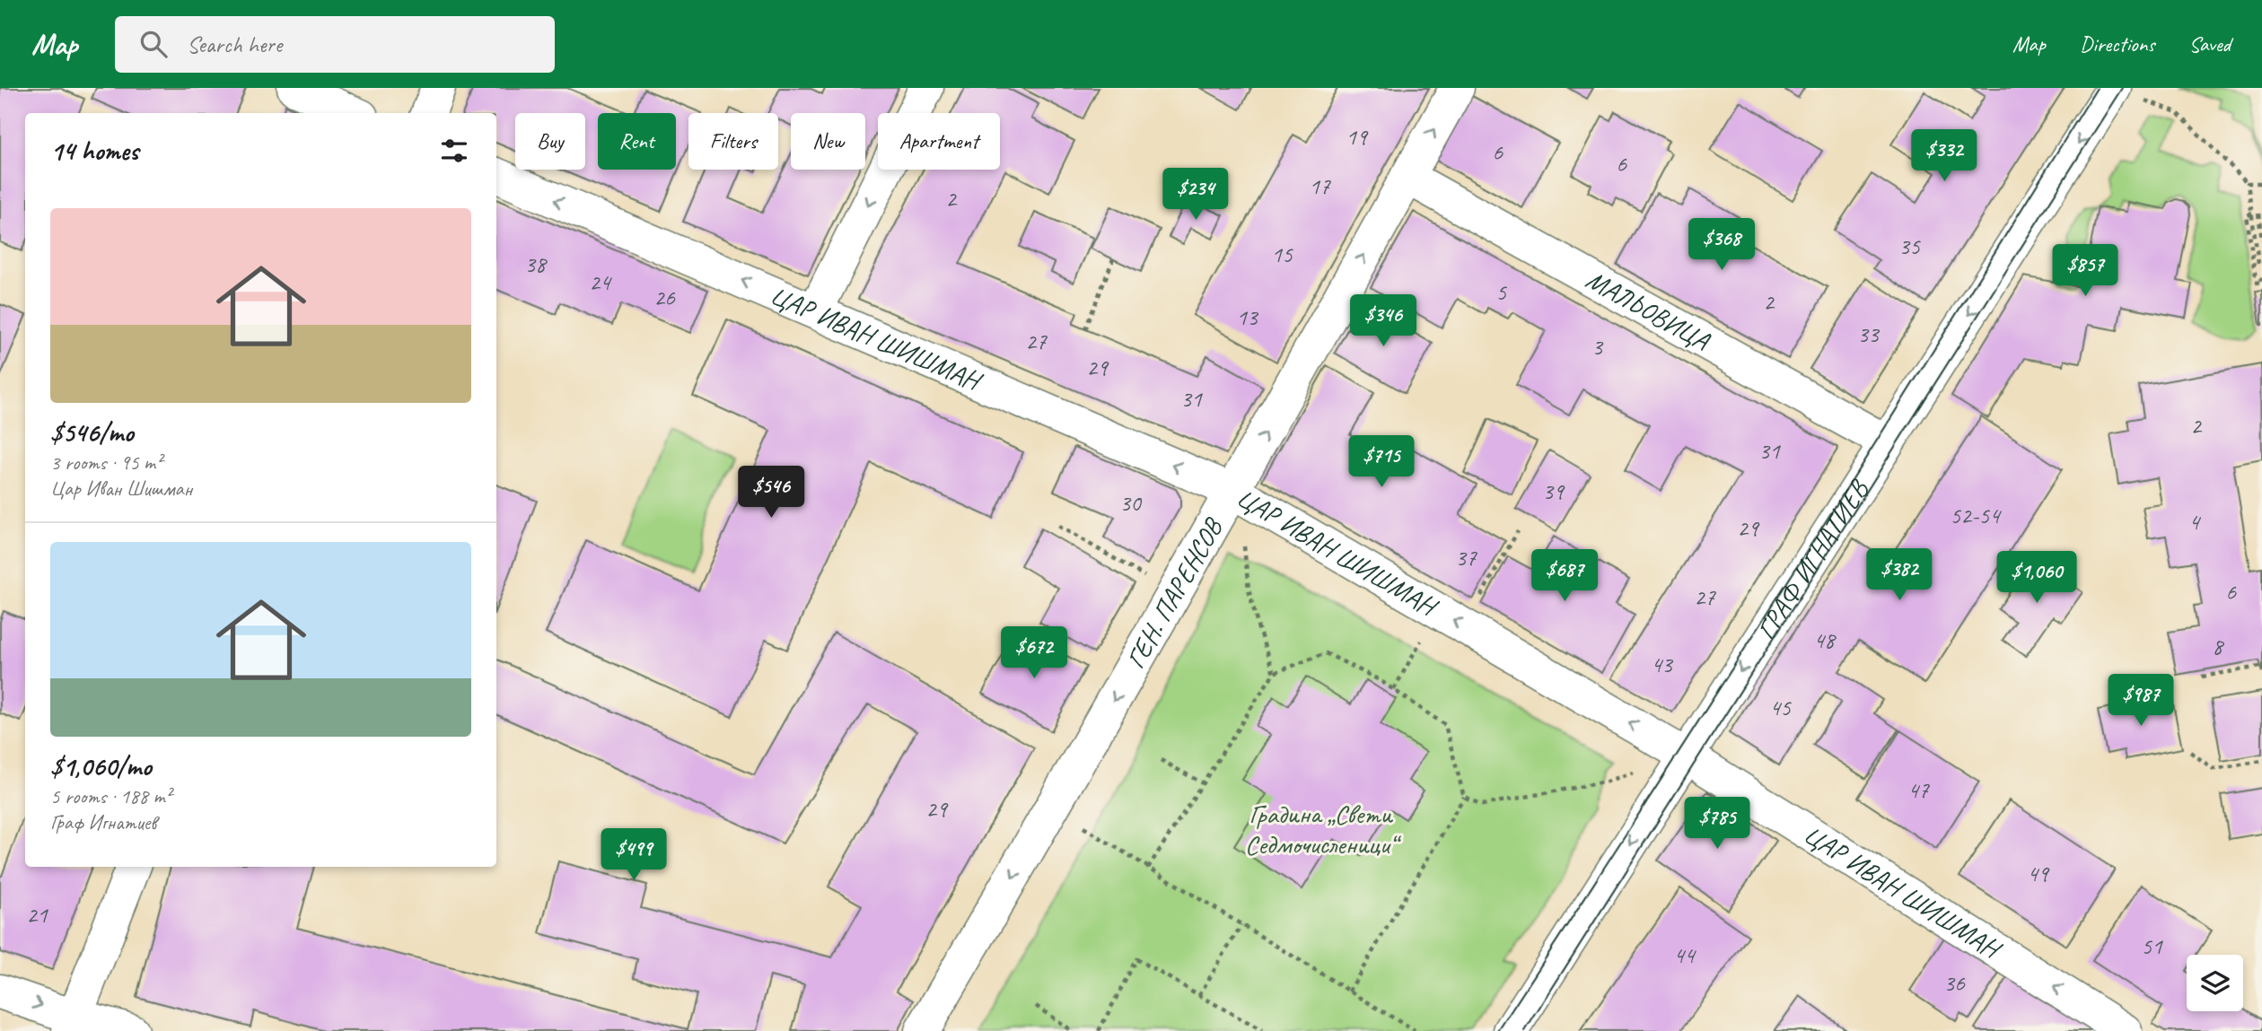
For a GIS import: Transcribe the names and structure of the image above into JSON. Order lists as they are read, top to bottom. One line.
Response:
{"streets":{"street":["МАЛЬОВИЦА","ЦАР ИВАН ШИШМАН","ГРАФ ИГНАТИЕВ","ГЕН. ПАРЕНСОВ"]},"crossings":[["МАЛЬОВИЦА","ГРАФ ИГНАТИЕВ"],["МАЛЬОВИЦА","ГЕН. ПАРЕНСОВ"],["ЦАР ИВАН ШИШМАН","ГРАФ ИГНАТИЕВ"],["ЦАР ИВАН ШИШМАН","ГЕН. ПАРЕНСОВ"]],"one_way":["ЦАР ИВАН ШИШМАН","ГРАФ ИГНАТИЕВ"],"parks":["Градина „Свети Седмочисленици“"],"house_numbers":["19","6","6","17","2","35","15","38","24","5","26","2","13","33","27","3","29","31","2","31","39","30","52-54","4","29","37","6","27","48","8","43","45","47","29","49","21","51","44","36"],"page":{"header":"Map","search":"Search here","nav":["Map","Directions","Saved"],"chip":["Buy","Rent","Filters","New","Apartment"],"heading":"14 homes","price":["$332","$234","$368","$857","$346","$715","$546","$382","$687","$1,060","$672","$987","$785","$499"],"list":[{"name":"$546/mo","note":"3 rooms · 95 m² · Цар Иван Шишман"},{"name":"$1,060/mo","note":"5 rooms · 188 m² · Граф Игнатиев"}]}}
